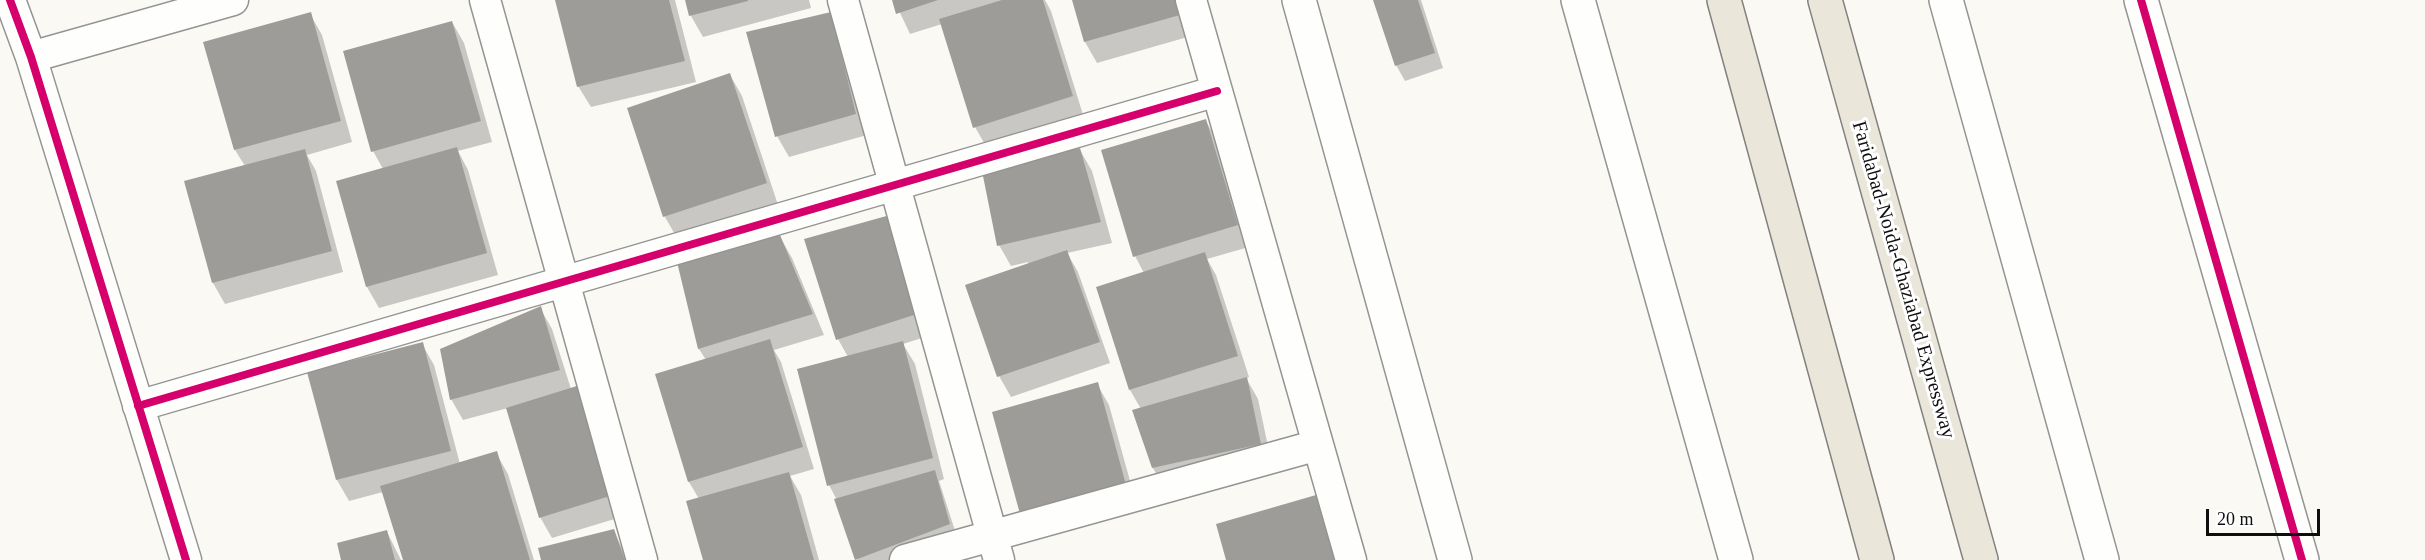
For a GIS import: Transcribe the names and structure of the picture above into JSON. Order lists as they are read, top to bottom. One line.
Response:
{"streets":{"main road":["Faridabad-Noida-Ghaziabad Expressway"]},"scale_bar":"20 m"}
